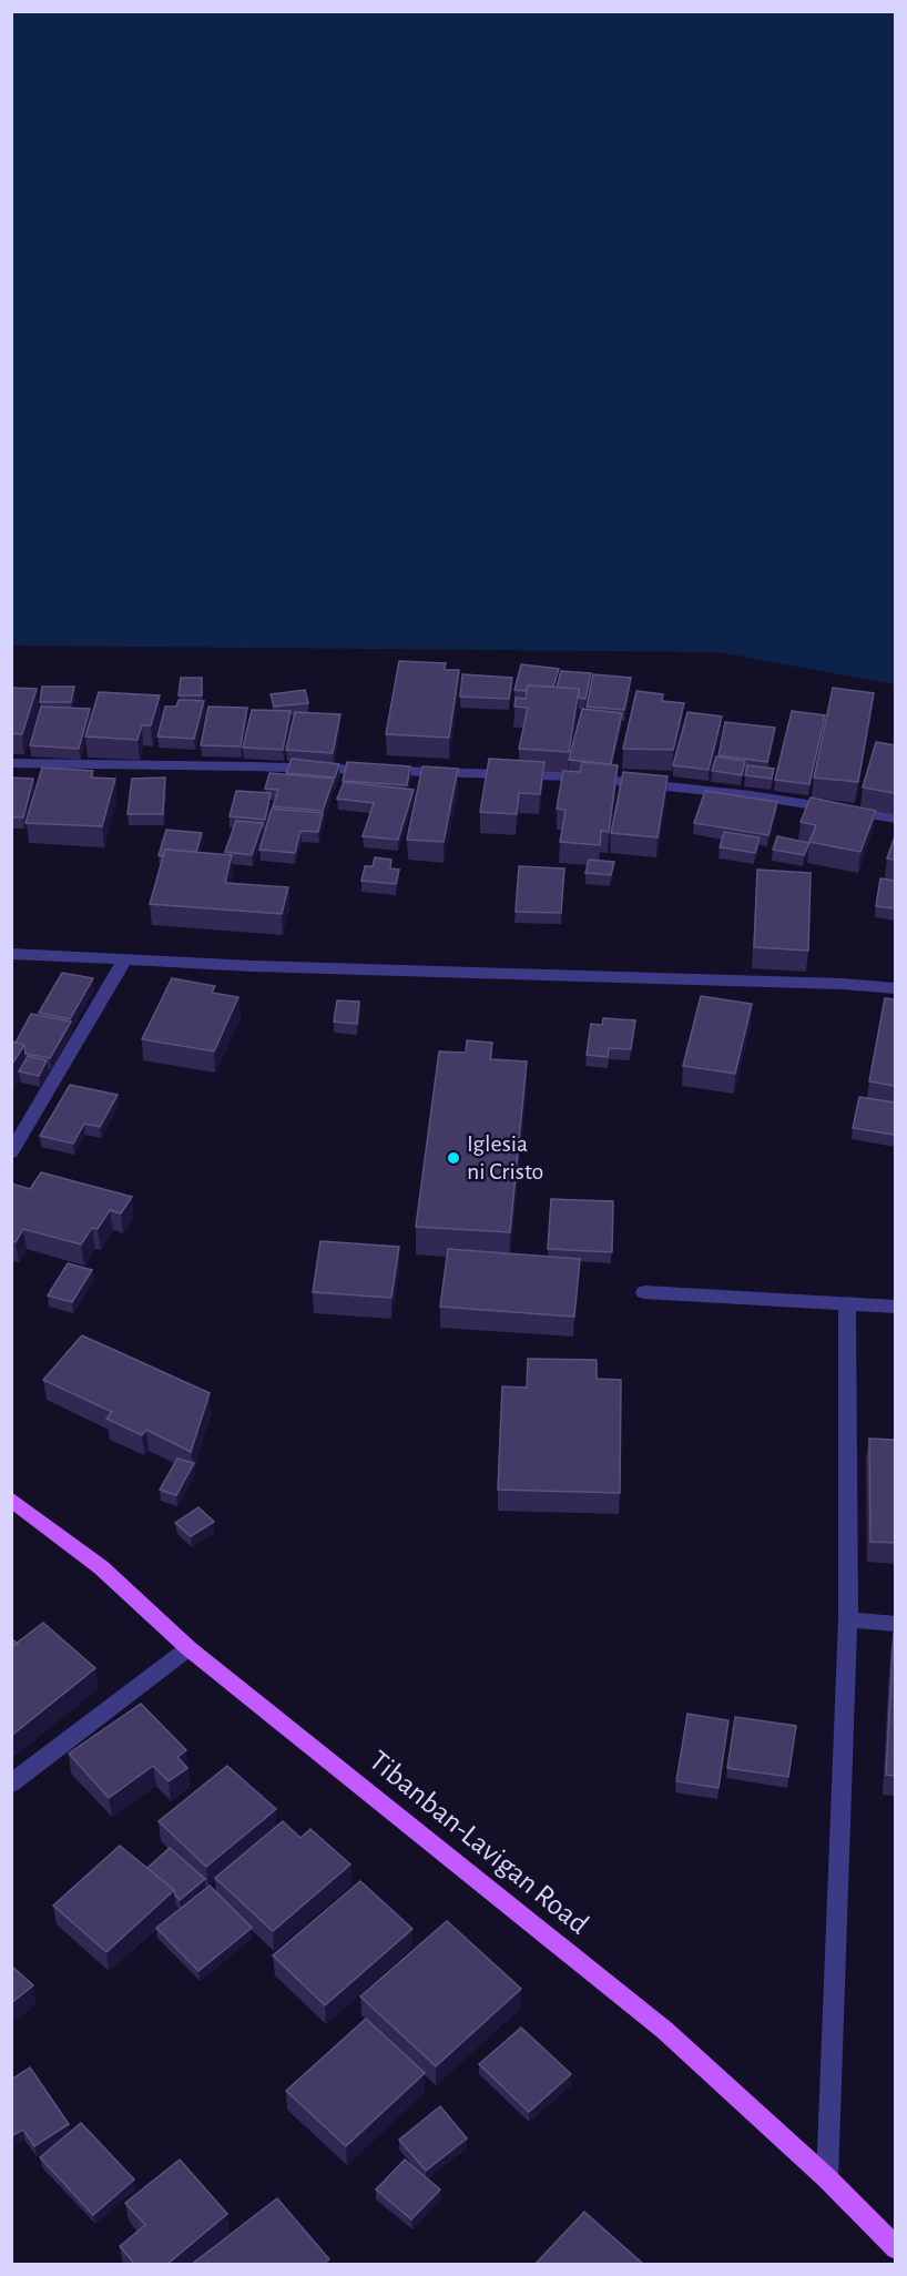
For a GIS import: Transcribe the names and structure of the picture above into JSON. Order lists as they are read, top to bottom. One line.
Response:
{"streets":{"main road":["Tibanban-Lavigan Road"]},"places":["Iglesia ni Cristo"]}
